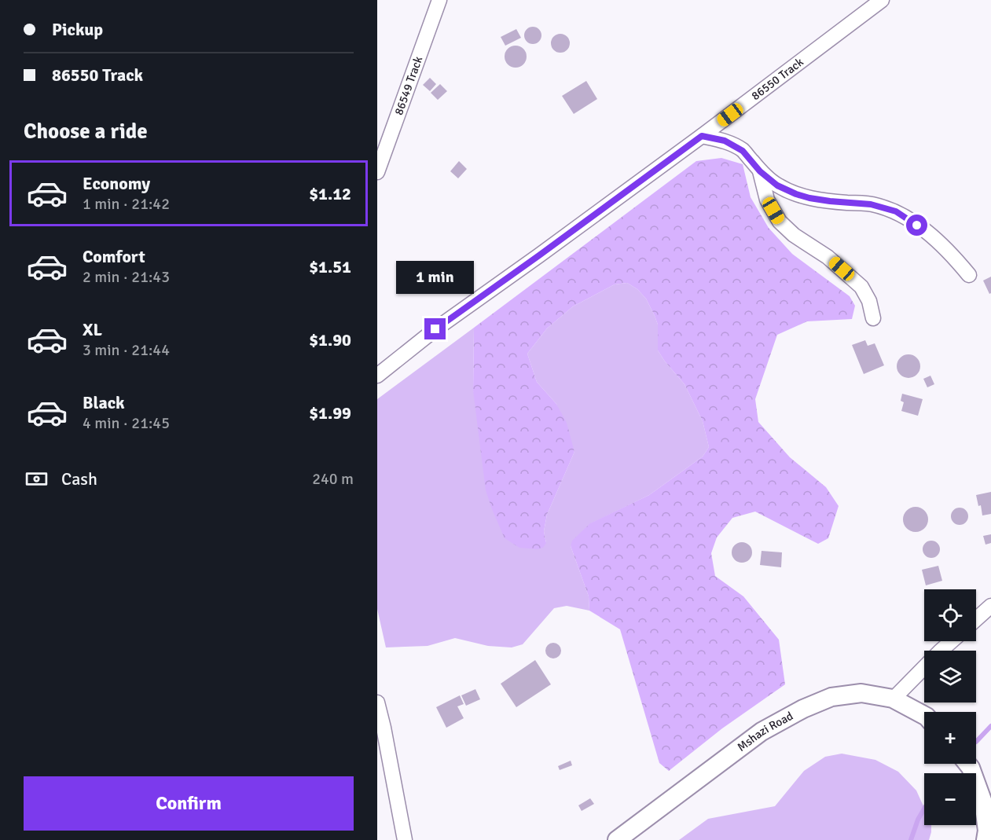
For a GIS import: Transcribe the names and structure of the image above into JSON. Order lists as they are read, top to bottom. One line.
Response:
{"streets":{"street":["86550 Track","86549 Track","Mshazi Road"]},"page":{"banner":["Pickup","86550 Track"],"heading":"Choose a ride","list":[{"name":"Economy","note":"1 min · 21:42","value":"$1.12"},{"name":"Comfort","note":"2 min · 21:43","value":"$1.51"},{"name":"XL","note":"3 min · 21:44","value":"$1.90"},{"name":"Black","note":"4 min · 21:45","value":"$1.99"}],"bubble":"1 min","pay":["Cash","240 m"],"map_buttons":["+","−"],"buttons":"Confirm"}}
